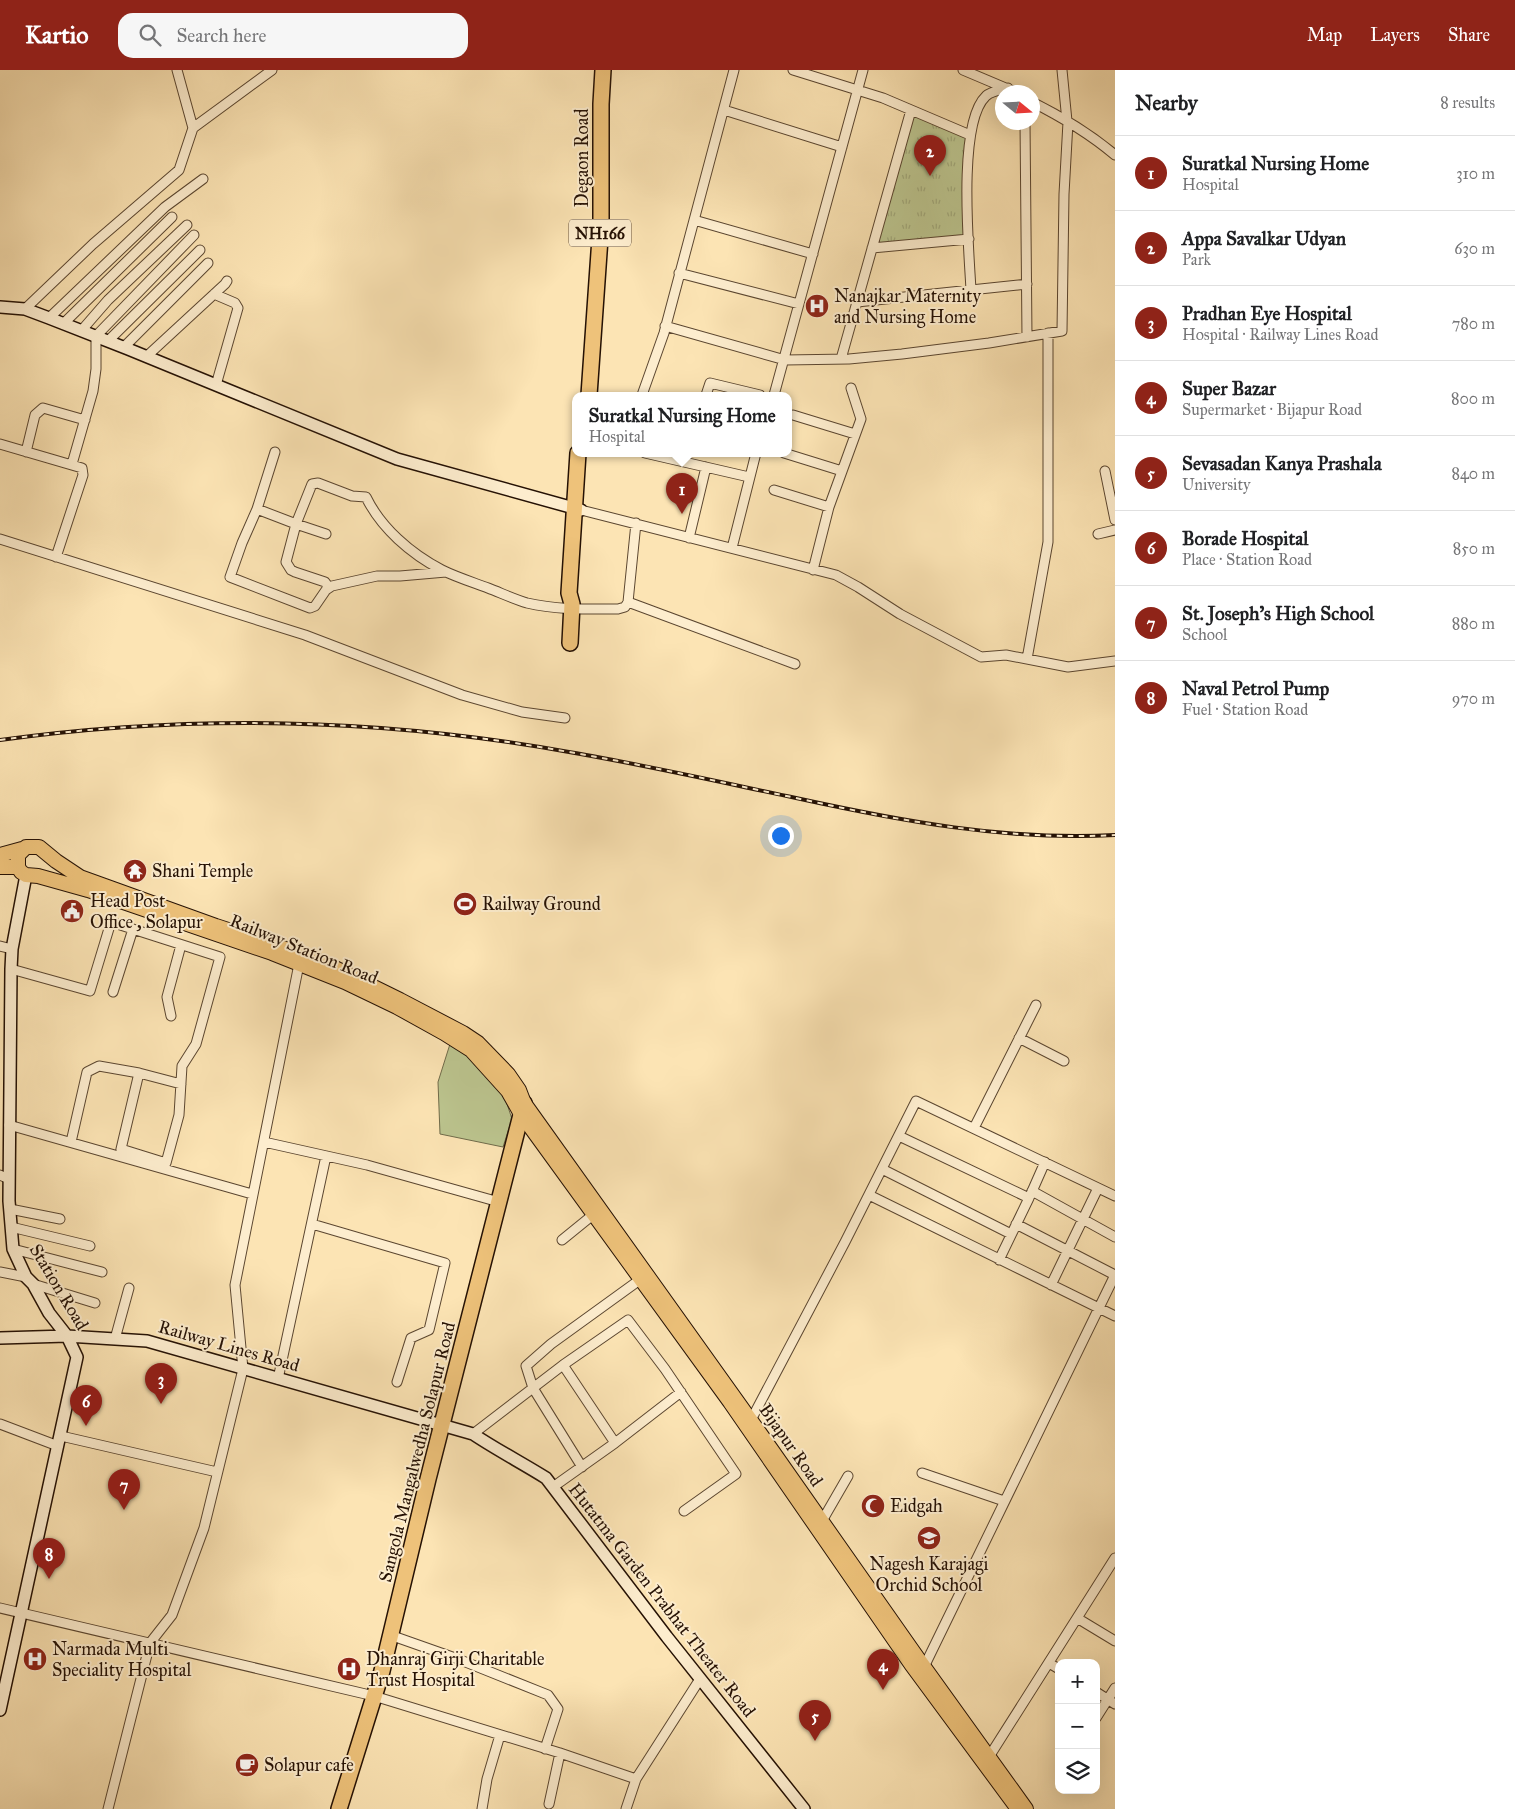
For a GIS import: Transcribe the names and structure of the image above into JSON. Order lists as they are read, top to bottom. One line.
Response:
{"streets":{"highway":["Degaon Road","NH166","Sangola Mangalwedha Solapur Road"],"main road":["Railway Station Road","Station Road","Railway Lines Road","Bijapur Road","Hutatma Garden Prabhat Theater Road"]},"crossings":[["Railway Station Road","Station Road"],["Railway Station Road","Bijapur Road"],["Railway Station Road","Sangola Mangalwedha Solapur Road"],["Station Road","Railway Lines Road"],["Railway Lines Road","Sangola Mangalwedha Solapur Road"],["Railway Lines Road","Hutatma Garden Prabhat Theater Road"],["Bijapur Road","Sangola Mangalwedha Solapur Road"]],"places":{"hospital":["Nanajkar Maternity and Nursing Home","Narmada Multi Speciality Hospital","Dhanraj Girji Charitable Trust Hospital"],"temple":["Shani Temple"],"sports":["Railway Ground"],"public building":["Head Post Office , Solapur"],"mosque":["Eidgah"],"school or university":["Nagesh Karajagi Orchid School"],"cafe":["Solapur cafe"]},"north":"right","page":{"header":"Kartio","search":"Search here","nav":["Map","Layers","Share"],"heading":["Nearby","8 results"],"pins":["2","1","3","6","7","8","4","5"],"list":[{"mark":"1","name":"Suratkal Nursing Home","note":"Hospital","value":"310 m"},{"mark":"2","name":"Appa Savalkar Udyan","note":"Park","value":"630 m"},{"mark":"3","name":"Pradhan Eye Hospital","note":"Hospital · Railway Lines Road","value":"780 m"},{"mark":"4","name":"Super Bazar","note":"Supermarket · Bijapur Road","value":"800 m"},{"mark":"5","name":"Sevasadan Kanya Prashala","note":"University","value":"840 m"},{"mark":"6","name":"Borade Hospital","note":"Place · Station Road","value":"850 m"},{"mark":"7","name":"St. Joseph's High School","note":"School","value":"880 m"},{"mark":"8","name":"Naval Petrol Pump","note":"Fuel · Station Road","value":"970 m"}],"popup":["Suratkal Nursing Home","Hospital"],"map_buttons":["+","−"]}}
